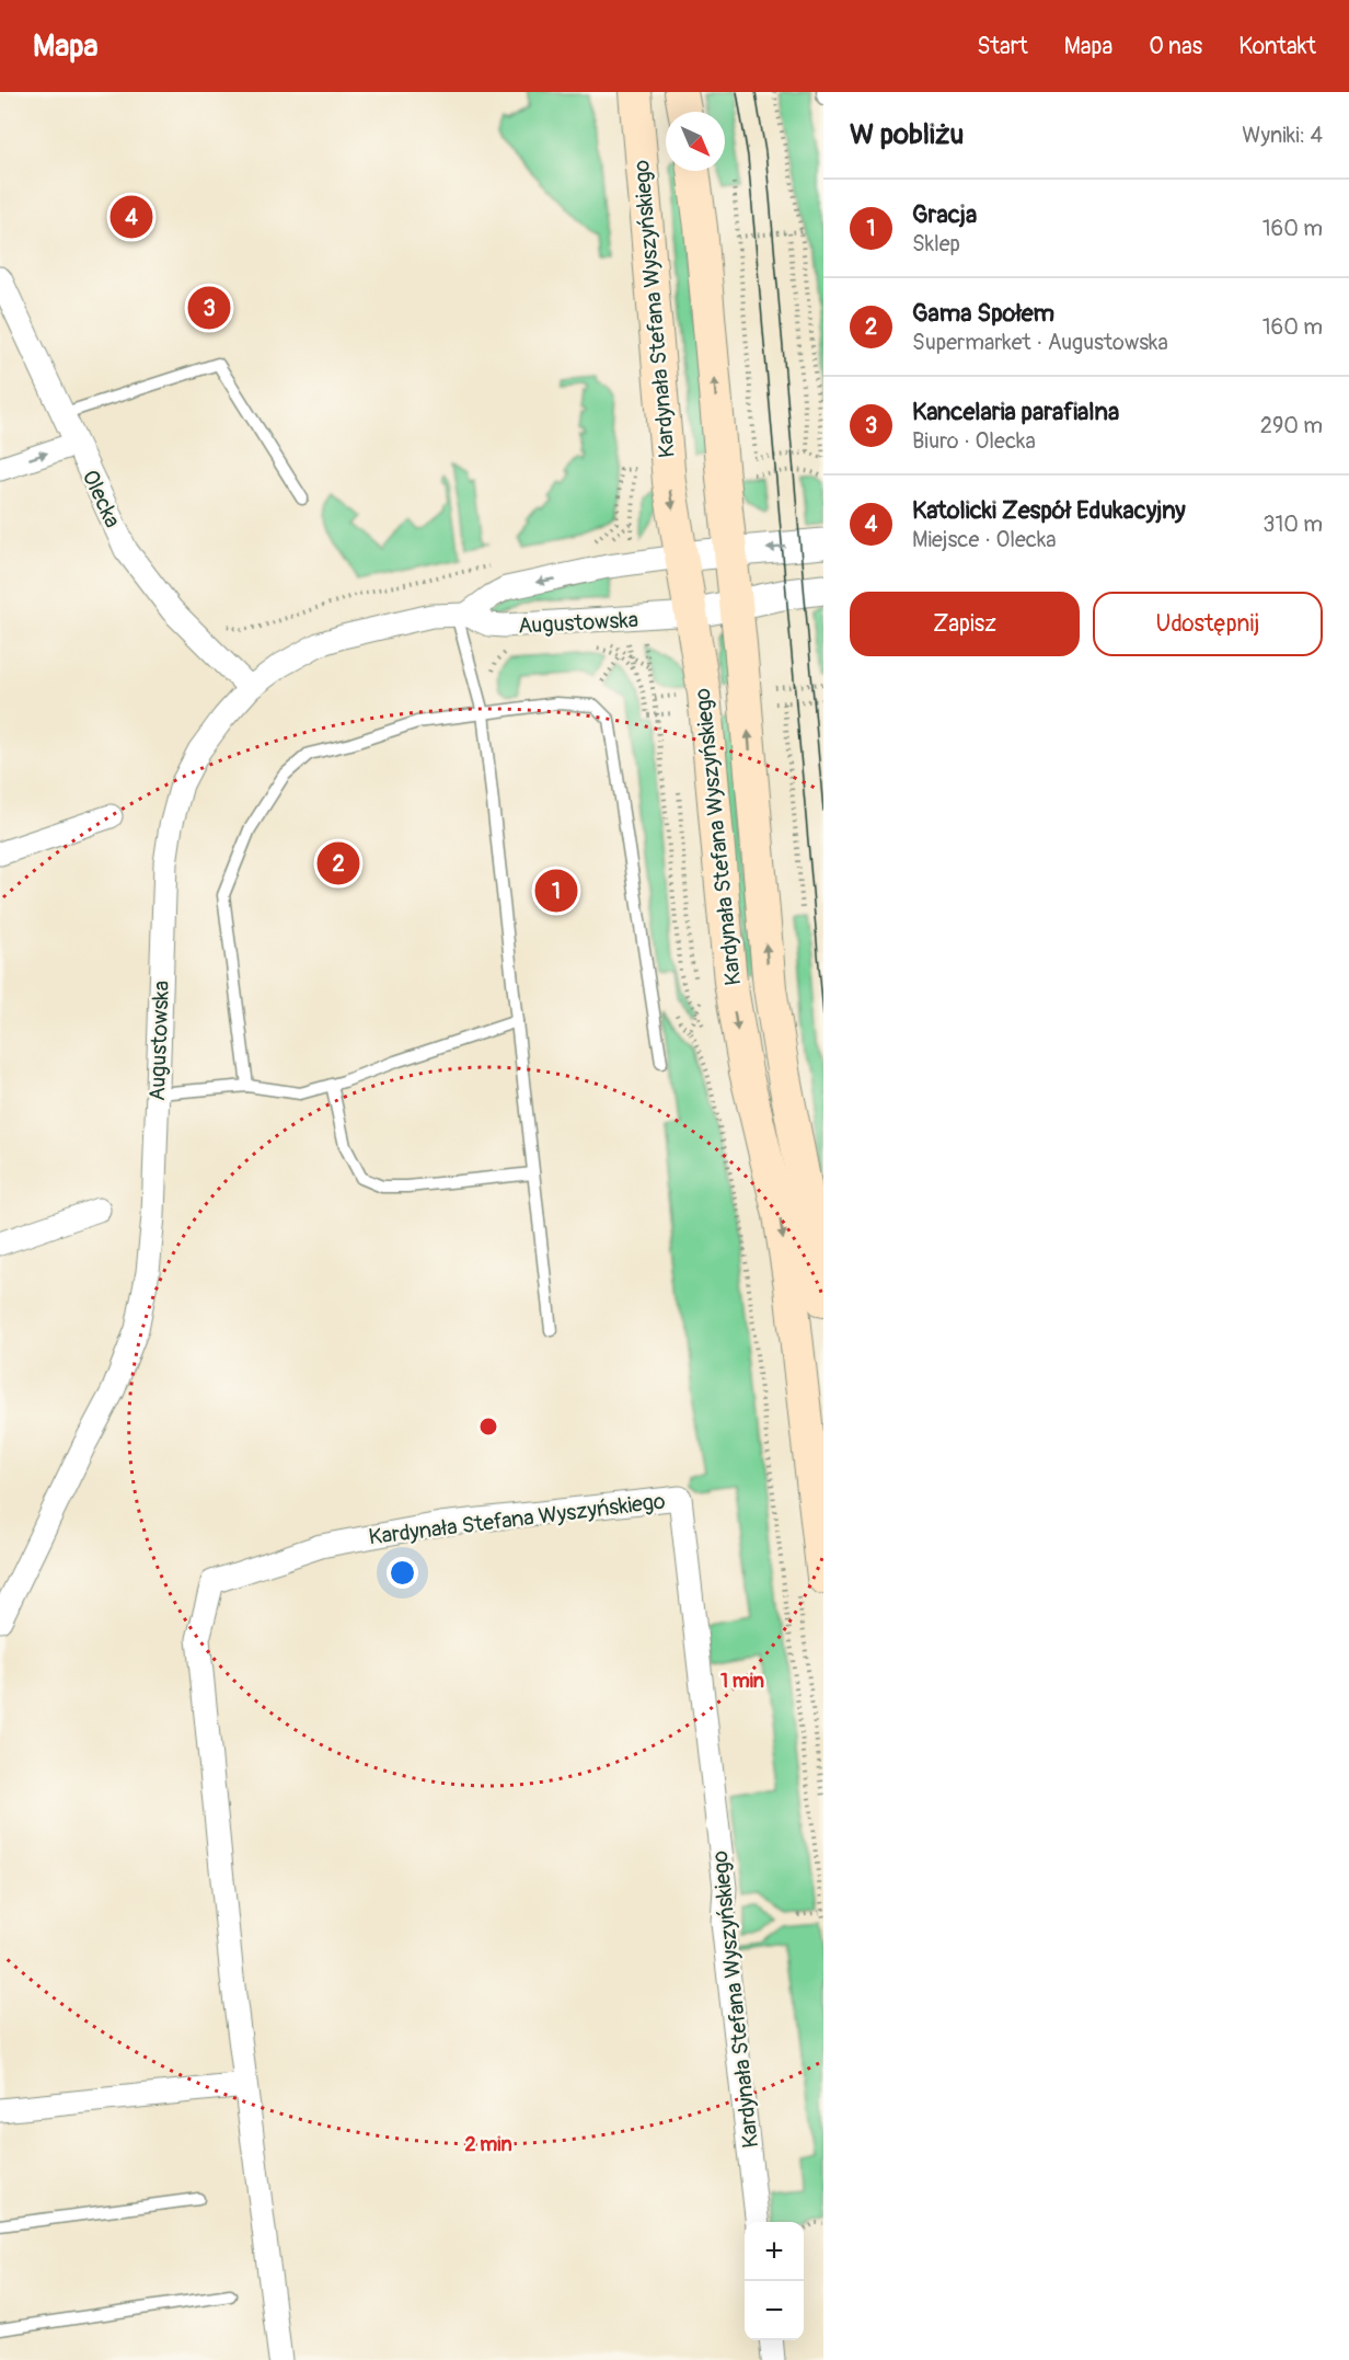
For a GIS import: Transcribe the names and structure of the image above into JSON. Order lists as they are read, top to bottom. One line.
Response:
{"streets":{"main road":["Kardynała Stefana Wyszyńskiego"],"street":["Olecka","Augustowska"]},"crossings":[["Kardynała Stefana Wyszyńskiego","Augustowska"],["Olecka","Augustowska"]],"north":"bottom right","page":{"header":"Mapa","nav":["Start","Mapa","O nas","Kontakt"],"heading":["W pobliżu","Wyniki: 4"],"list":[{"mark":"1","name":"Gracja","note":"Sklep","value":"160 m"},{"mark":"2","name":"Gama Społem","note":"Supermarket · Augustowska","value":"160 m"},{"mark":"3","name":"Kancelaria parafialna","note":"Biuro · Olecka","value":"290 m"},{"mark":"4","name":"Katolicki Zespół Edukacyjny","note":"Miejsce · Olecka","value":"310 m"}],"pins":["4","3","2","1"],"buttons":["Zapisz","Udostępnij"],"map_buttons":["+","−"]},"rings":["1 min","2 min"]}
